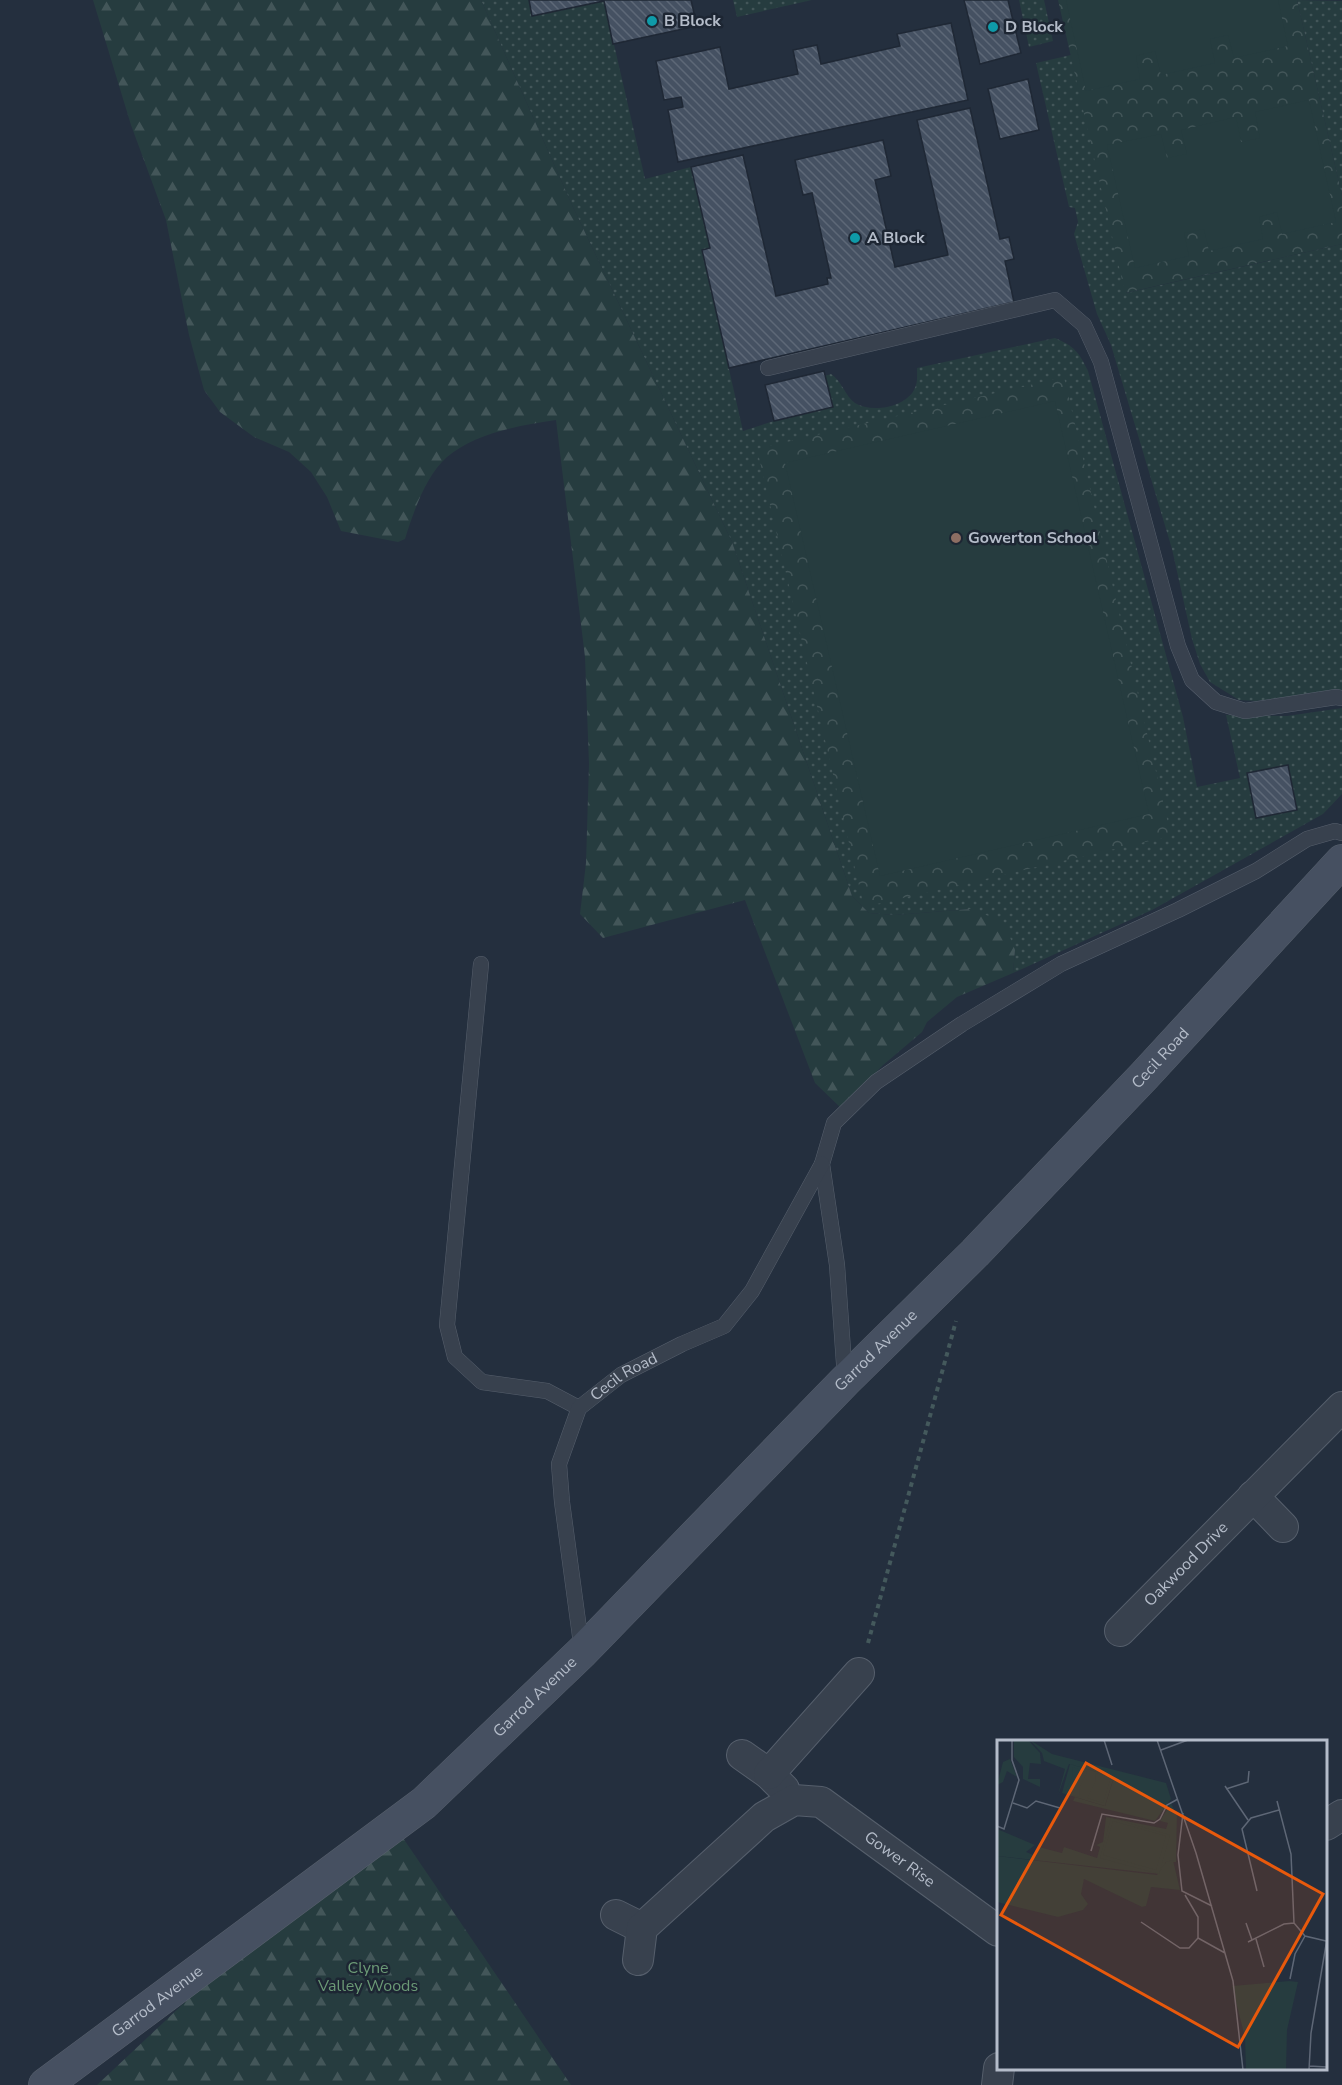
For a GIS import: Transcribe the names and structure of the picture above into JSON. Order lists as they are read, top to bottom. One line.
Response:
{"streets":{"main road":["Cecil Road","Garrod Avenue"],"street":["Oakwood Drive","Gower Rise"]},"crossings":[["Cecil Road","Garrod Avenue"]],"parks":["Clyne Valley Woods"],"places":["B Block","D Block","A Block","Gowerton School"]}
